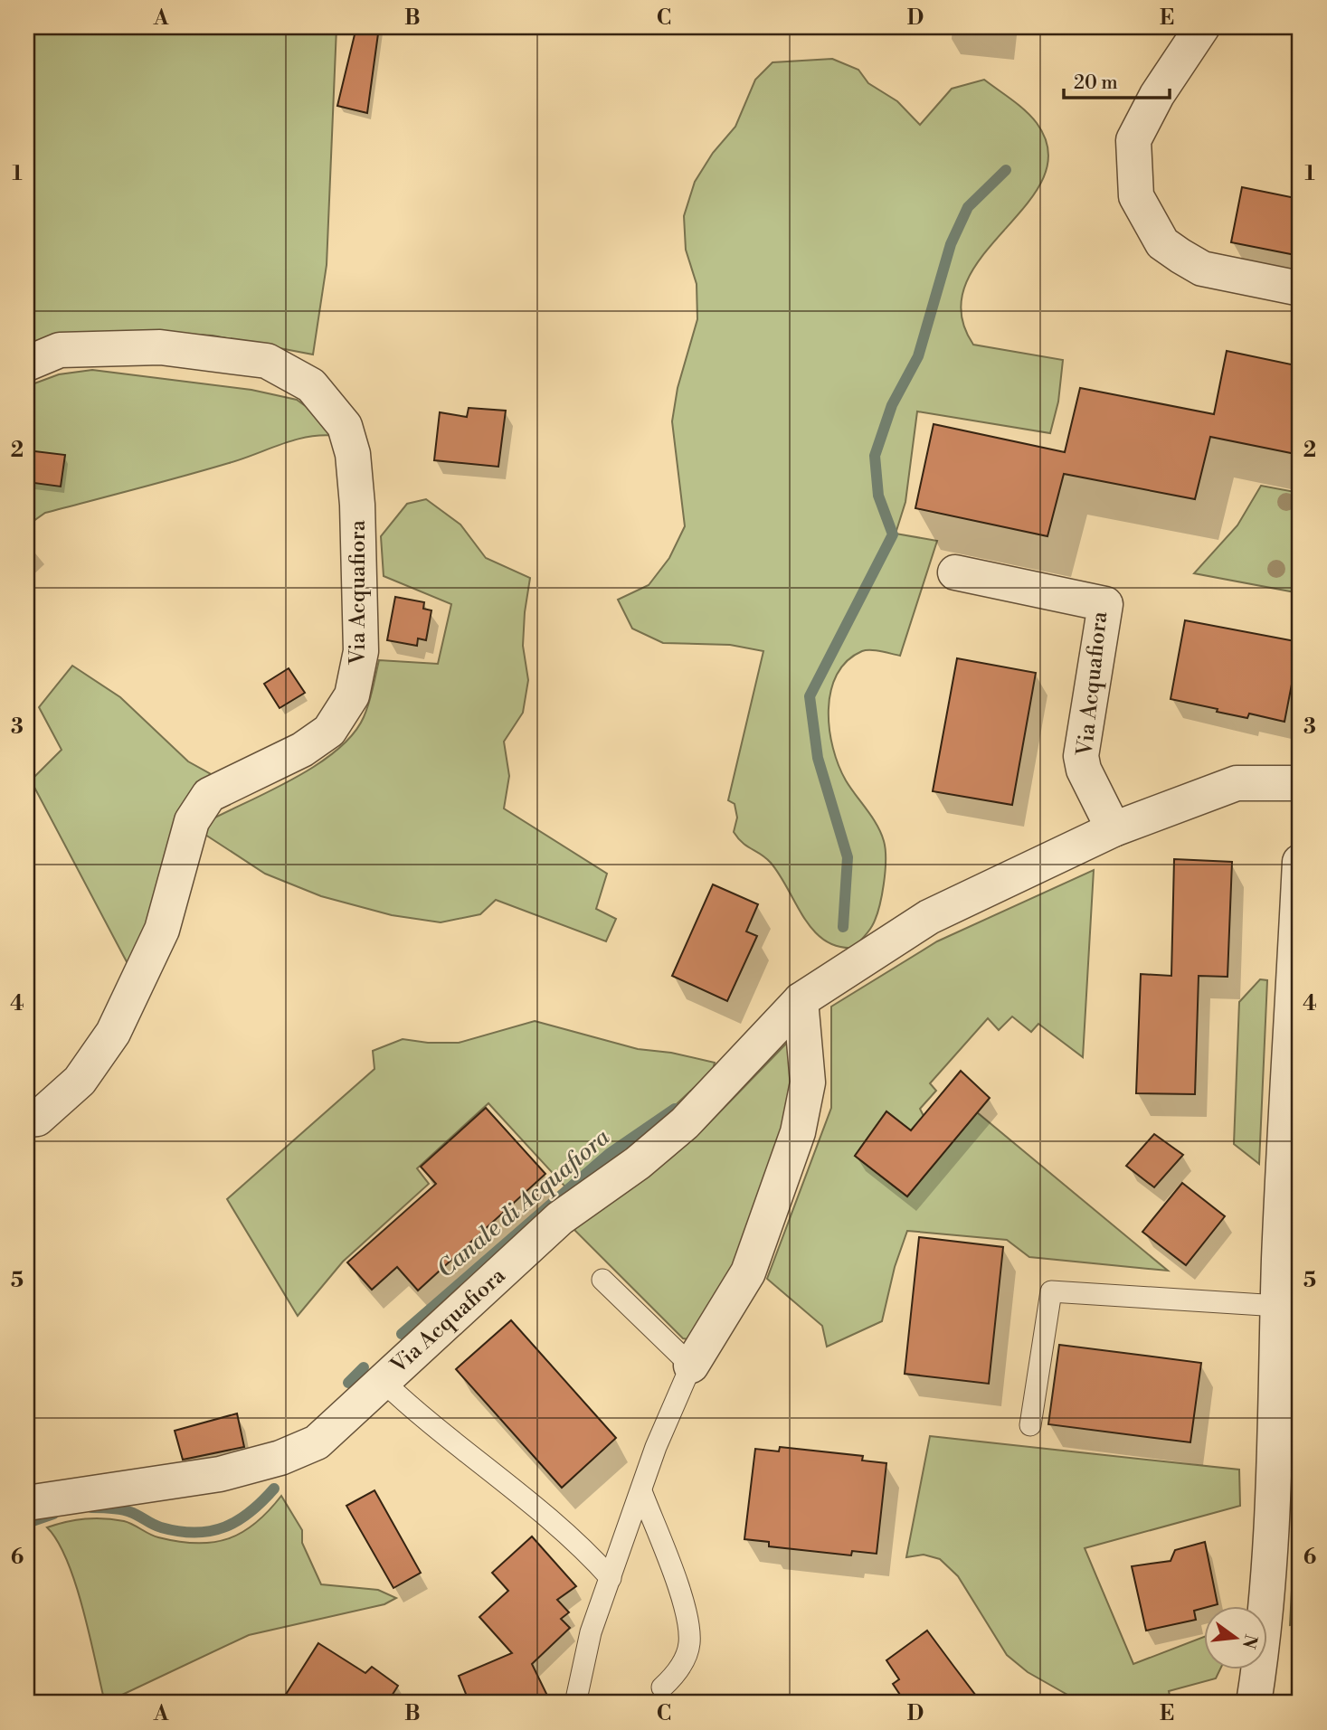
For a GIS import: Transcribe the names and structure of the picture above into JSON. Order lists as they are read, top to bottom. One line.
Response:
{"streets":{"street":["Via Acquafiora"]},"water":["Canale di Acquafiora"],"scale_bar":"20 m","north":"right","grid":{"columns":["A","B","C","D","E"],"rows":["1","2","3","4","5","6"]}}
